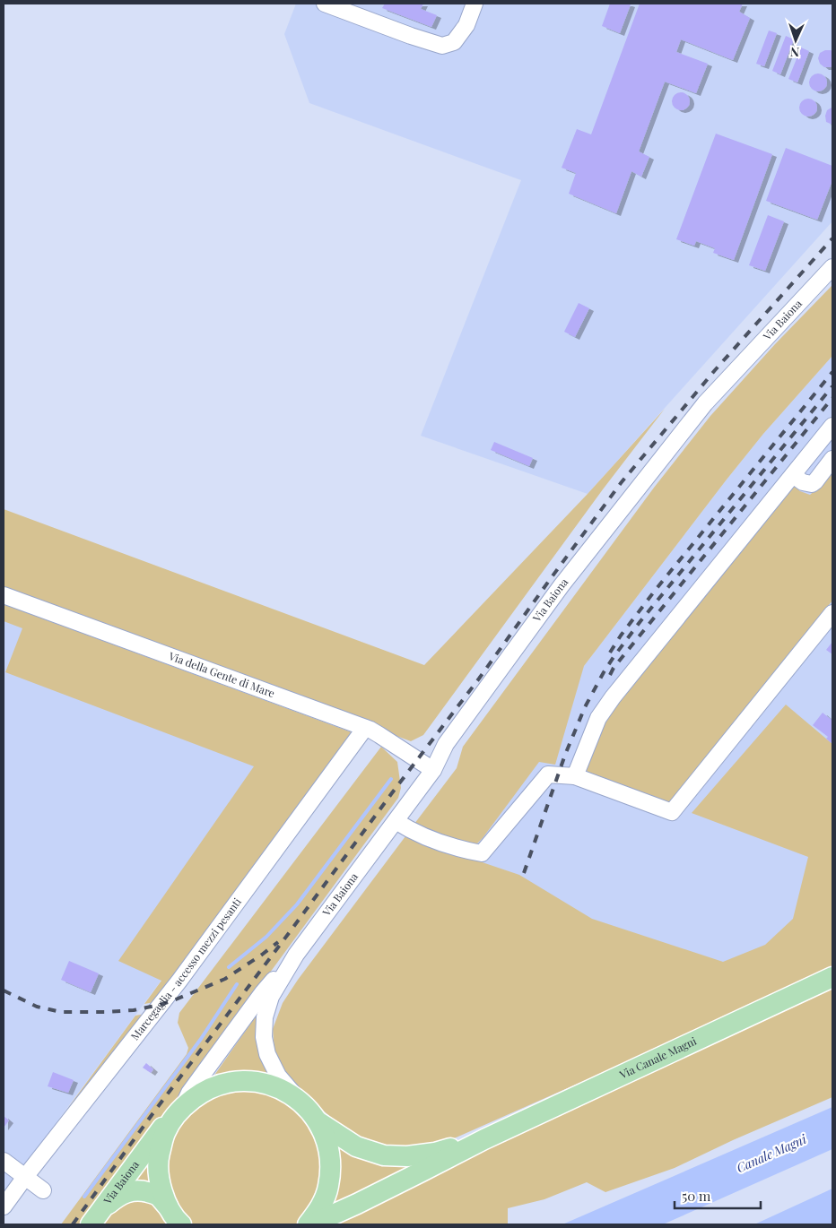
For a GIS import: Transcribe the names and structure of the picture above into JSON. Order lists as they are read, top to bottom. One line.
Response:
{"streets":{"main road":["Via Baiona","Via Canale Magni"],"street":["Via della Gente di Mare","Marcegaglia - accesso mezzi pesanti"]},"crossings":[["Via Baiona","Via della Gente di Mare"],["Via della Gente di Mare","Marcegaglia - accesso mezzi pesanti"]],"water":["Canale Magni"],"scale_bar":"50 m","north":"bottom"}
